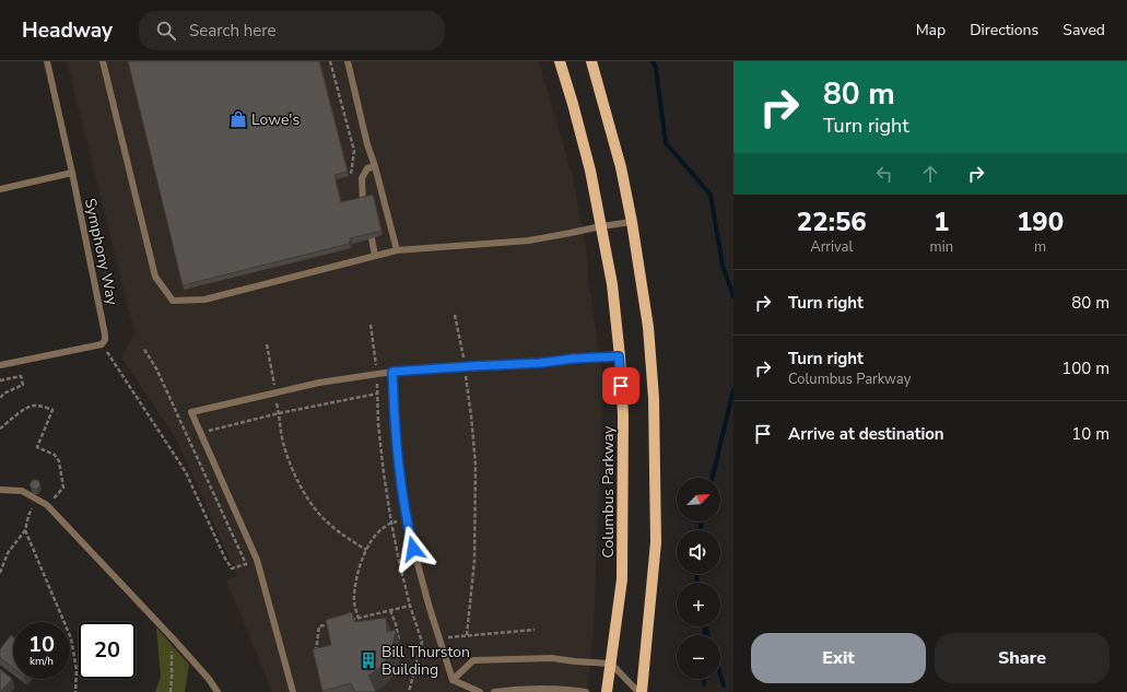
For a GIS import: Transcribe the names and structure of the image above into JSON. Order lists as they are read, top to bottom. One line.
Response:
{"streets":{"main road":["Columbus Parkway"],"lane":["Symphony Way"]},"places":{"shop":["Lowe's"],"building":["Bill Thurston Building"]},"north":"top right","page":{"header":"Headway","search":"Search here","nav":["Map","Directions","Saved"],"turn":["80 m","Turn right"],"eta":["22:56","Arrival","1","min","190","m"],"list":[{"name":"Turn right","value":"80 m"},{"name":"Turn right","note":"Columbus Parkway","value":"100 m"},{"name":"Arrive at destination","value":"10 m"}],"map_buttons":["+","−"],"speed":"10 km/h","limit":"20","buttons":["Exit","Share"]}}
